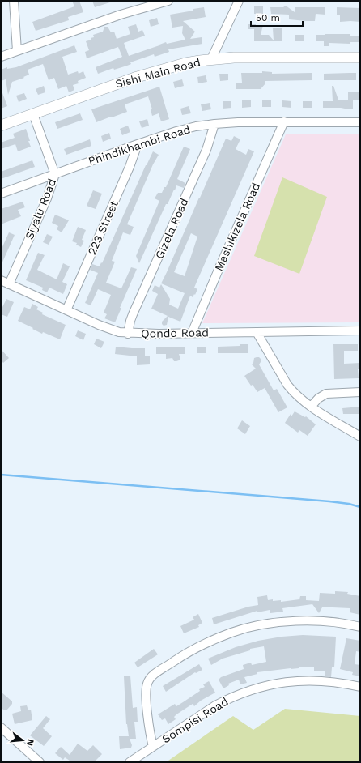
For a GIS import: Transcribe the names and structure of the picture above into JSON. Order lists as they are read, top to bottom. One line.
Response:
{"streets":{"street":["Sishi Main Road","Phindikhambi Road","Siyalu Road","Mashikizela Road","223 Street","Gizela Road","Qondo Road","Sompisi Road"]},"crossings":[["Sishi Main Road","Siyalu Road"],["Phindikhambi Road","Siyalu Road"],["Phindikhambi Road","Mashikizela Road"],["Phindikhambi Road","223 Street"],["Phindikhambi Road","Gizela Road"],["Siyalu Road","Qondo Road"],["Mashikizela Road","Qondo Road"],["223 Street","Qondo Road"],["Gizela Road","Qondo Road"]],"scale_bar":"50 m","north":"right"}
